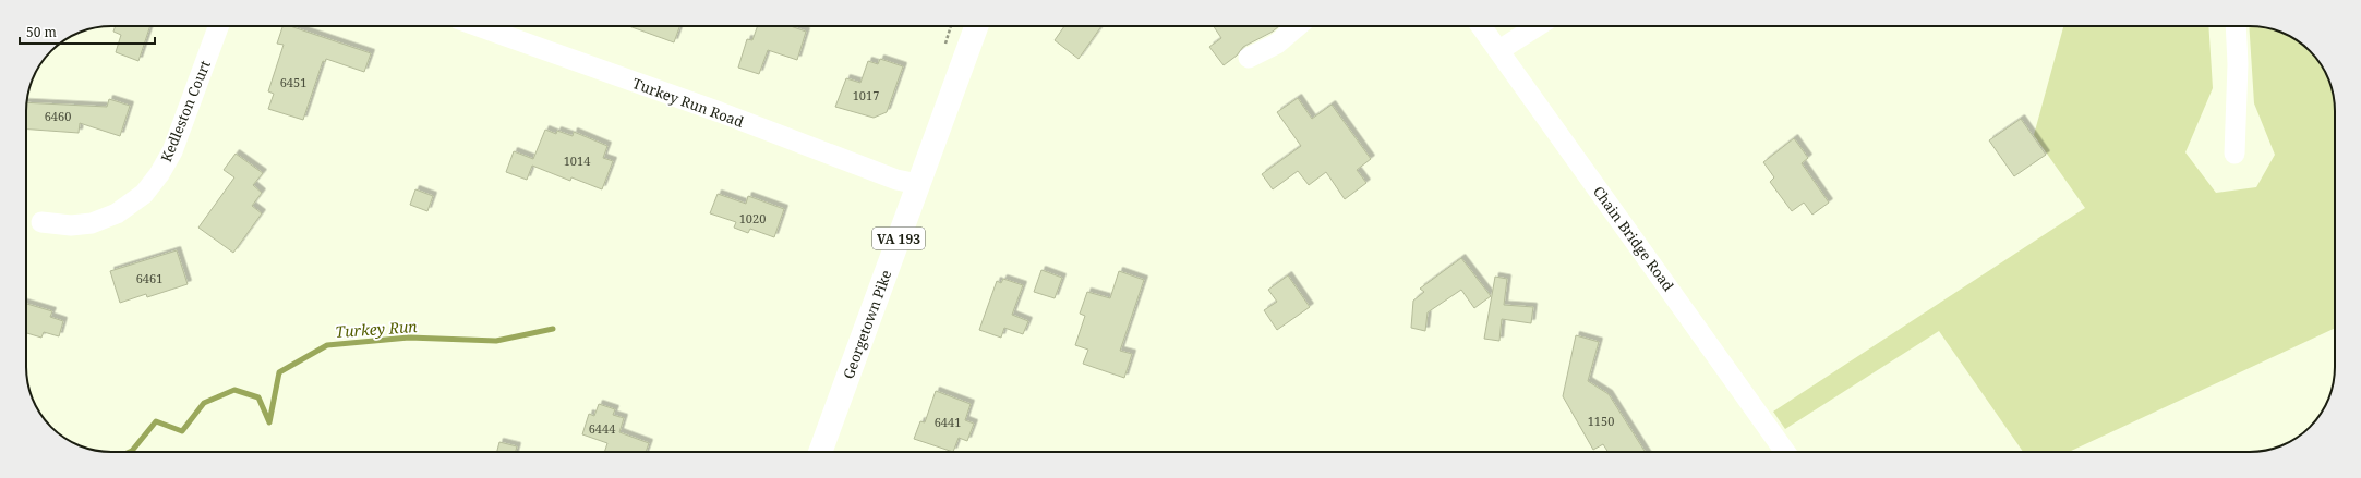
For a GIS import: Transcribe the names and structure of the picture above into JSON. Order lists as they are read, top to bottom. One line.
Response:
{"streets":{"main road":["VA 193","Georgetown Pike"],"street":["Turkey Run Road","Kedleston Court","Chain Bridge Road"]},"crossings":[["Turkey Run Road","Georgetown Pike"]],"water":["Turkey Run"],"house_numbers":["6451","1017","6460","1014","1020","6461","1150","6441","6444"],"scale_bar":"50 m"}
